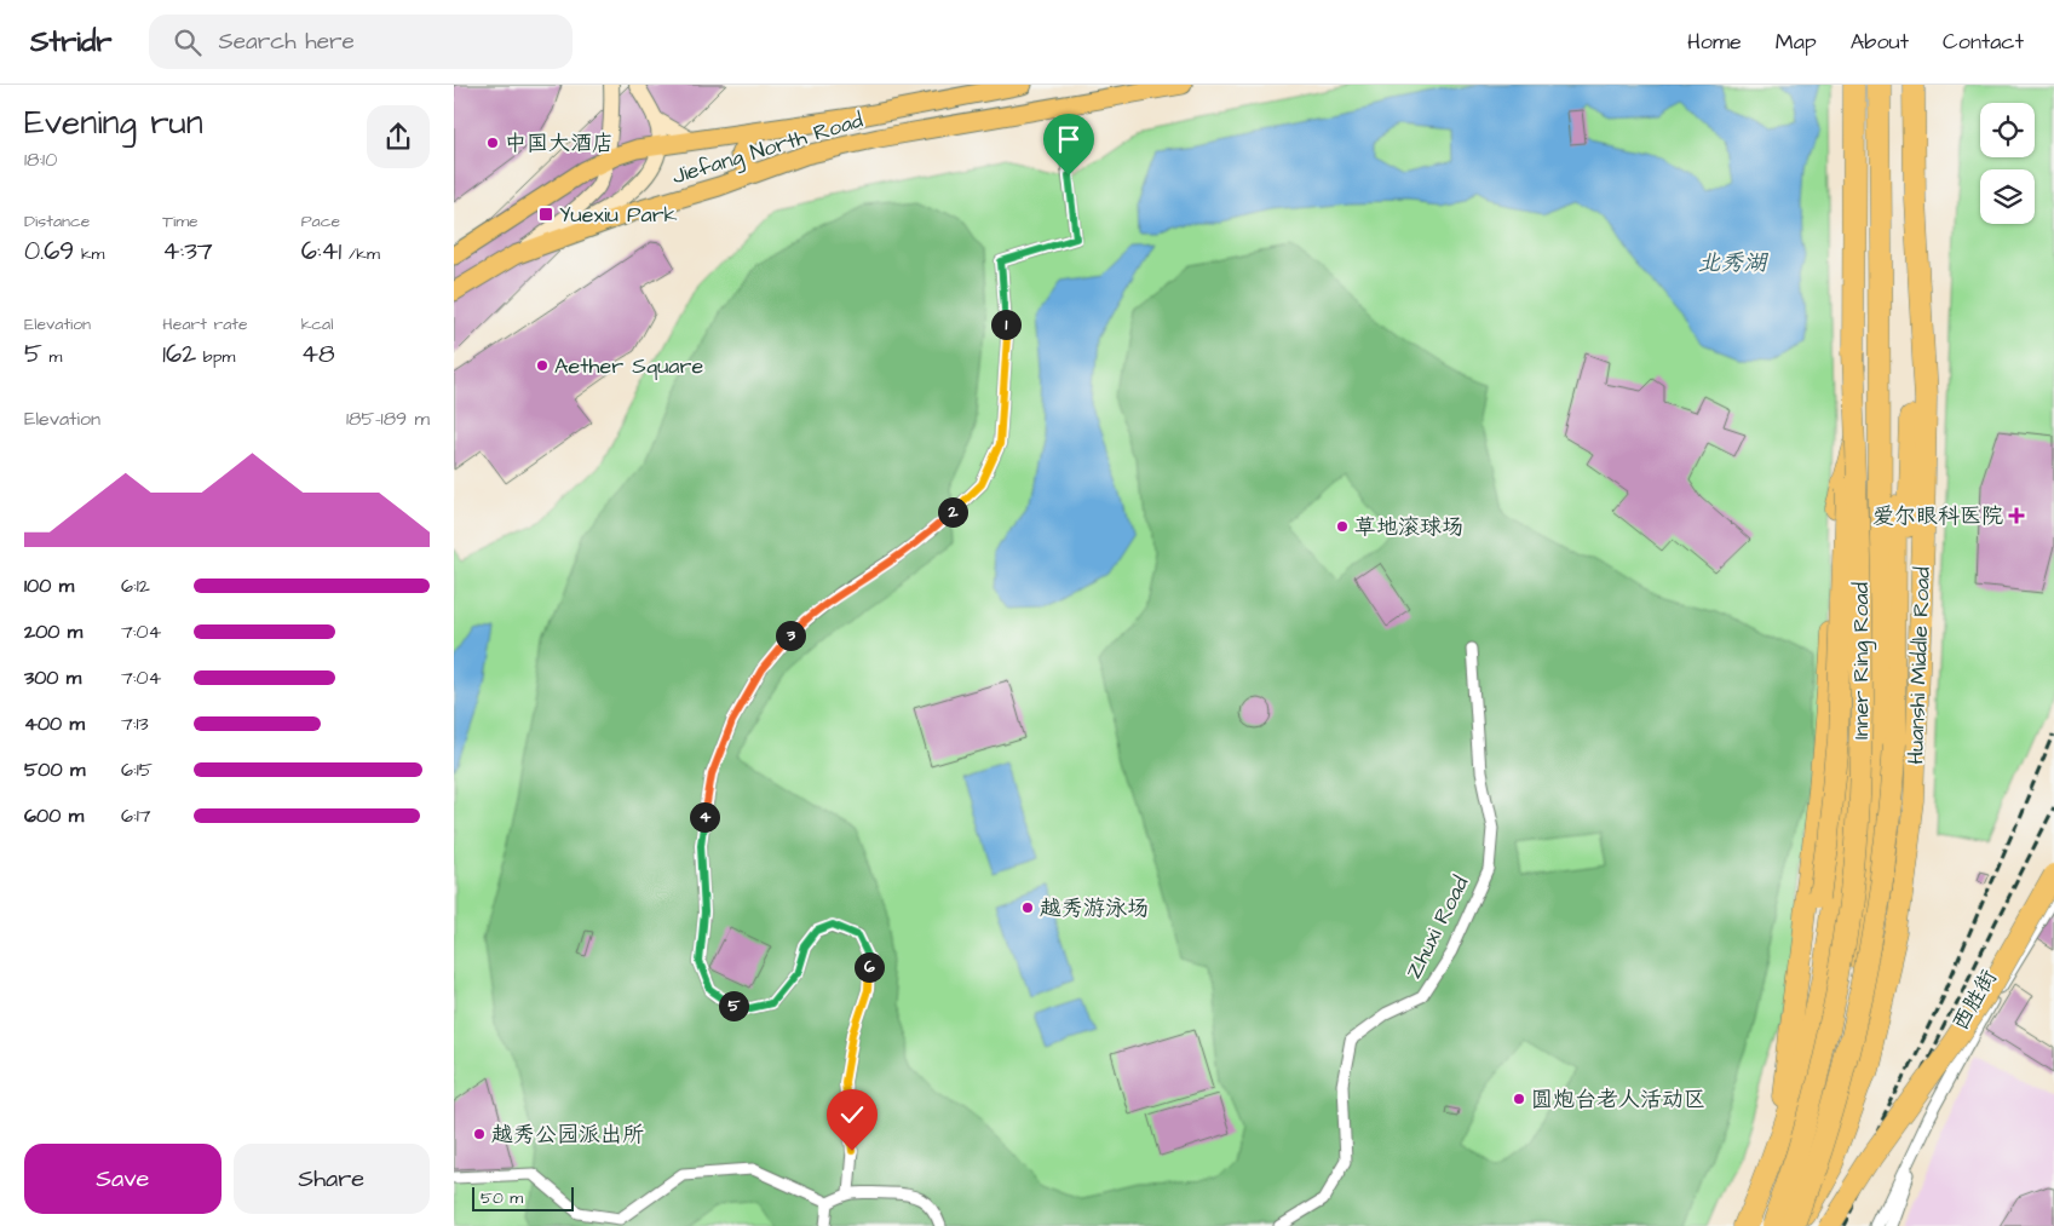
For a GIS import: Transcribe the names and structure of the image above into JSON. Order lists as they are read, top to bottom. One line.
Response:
{"streets":{"highway":["Inner Ring Road","Huanshi Middle Road"],"main road":["Jiefang North Road"],"street":["Zhuxi Road","西胜街"]},"crossings":[["Inner Ring Road","Huanshi Middle Road"]],"water":["北秀湖"],"places":{"other":["中国大酒店","Aether Square","草地滚球场","越秀游泳场","圆炮台老人活动区","越秀公园派出所"],"transit":["Yuexiu Park"],"health":["爱尔眼科医院"]},"scale_bar":"50 m","page":{"header":"Stridr","search":"Search here","nav":["Home","Map","About","Contact"],"heading":["Evening run","18:10"],"stats":[["Distance","0.69 km"],["Time","4:37"],["Pace","6:41 /km"],["Elevation","5 m"],["Heart rate","162 bpm"],["kcal","48"]],"pins":["1","2","3","4","6","5"],"chart":["Elevation","185–189 m"],"list":[{"name":"100 m","note":"6:12"},{"name":"200 m","note":"7:04"},{"name":"300 m","note":"7:04"},{"name":"400 m","note":"7:13"},{"name":"500 m","note":"6:15"},{"name":"600 m","note":"6:17"}],"buttons":["Save","Share"],"scale":"50 m"}}
